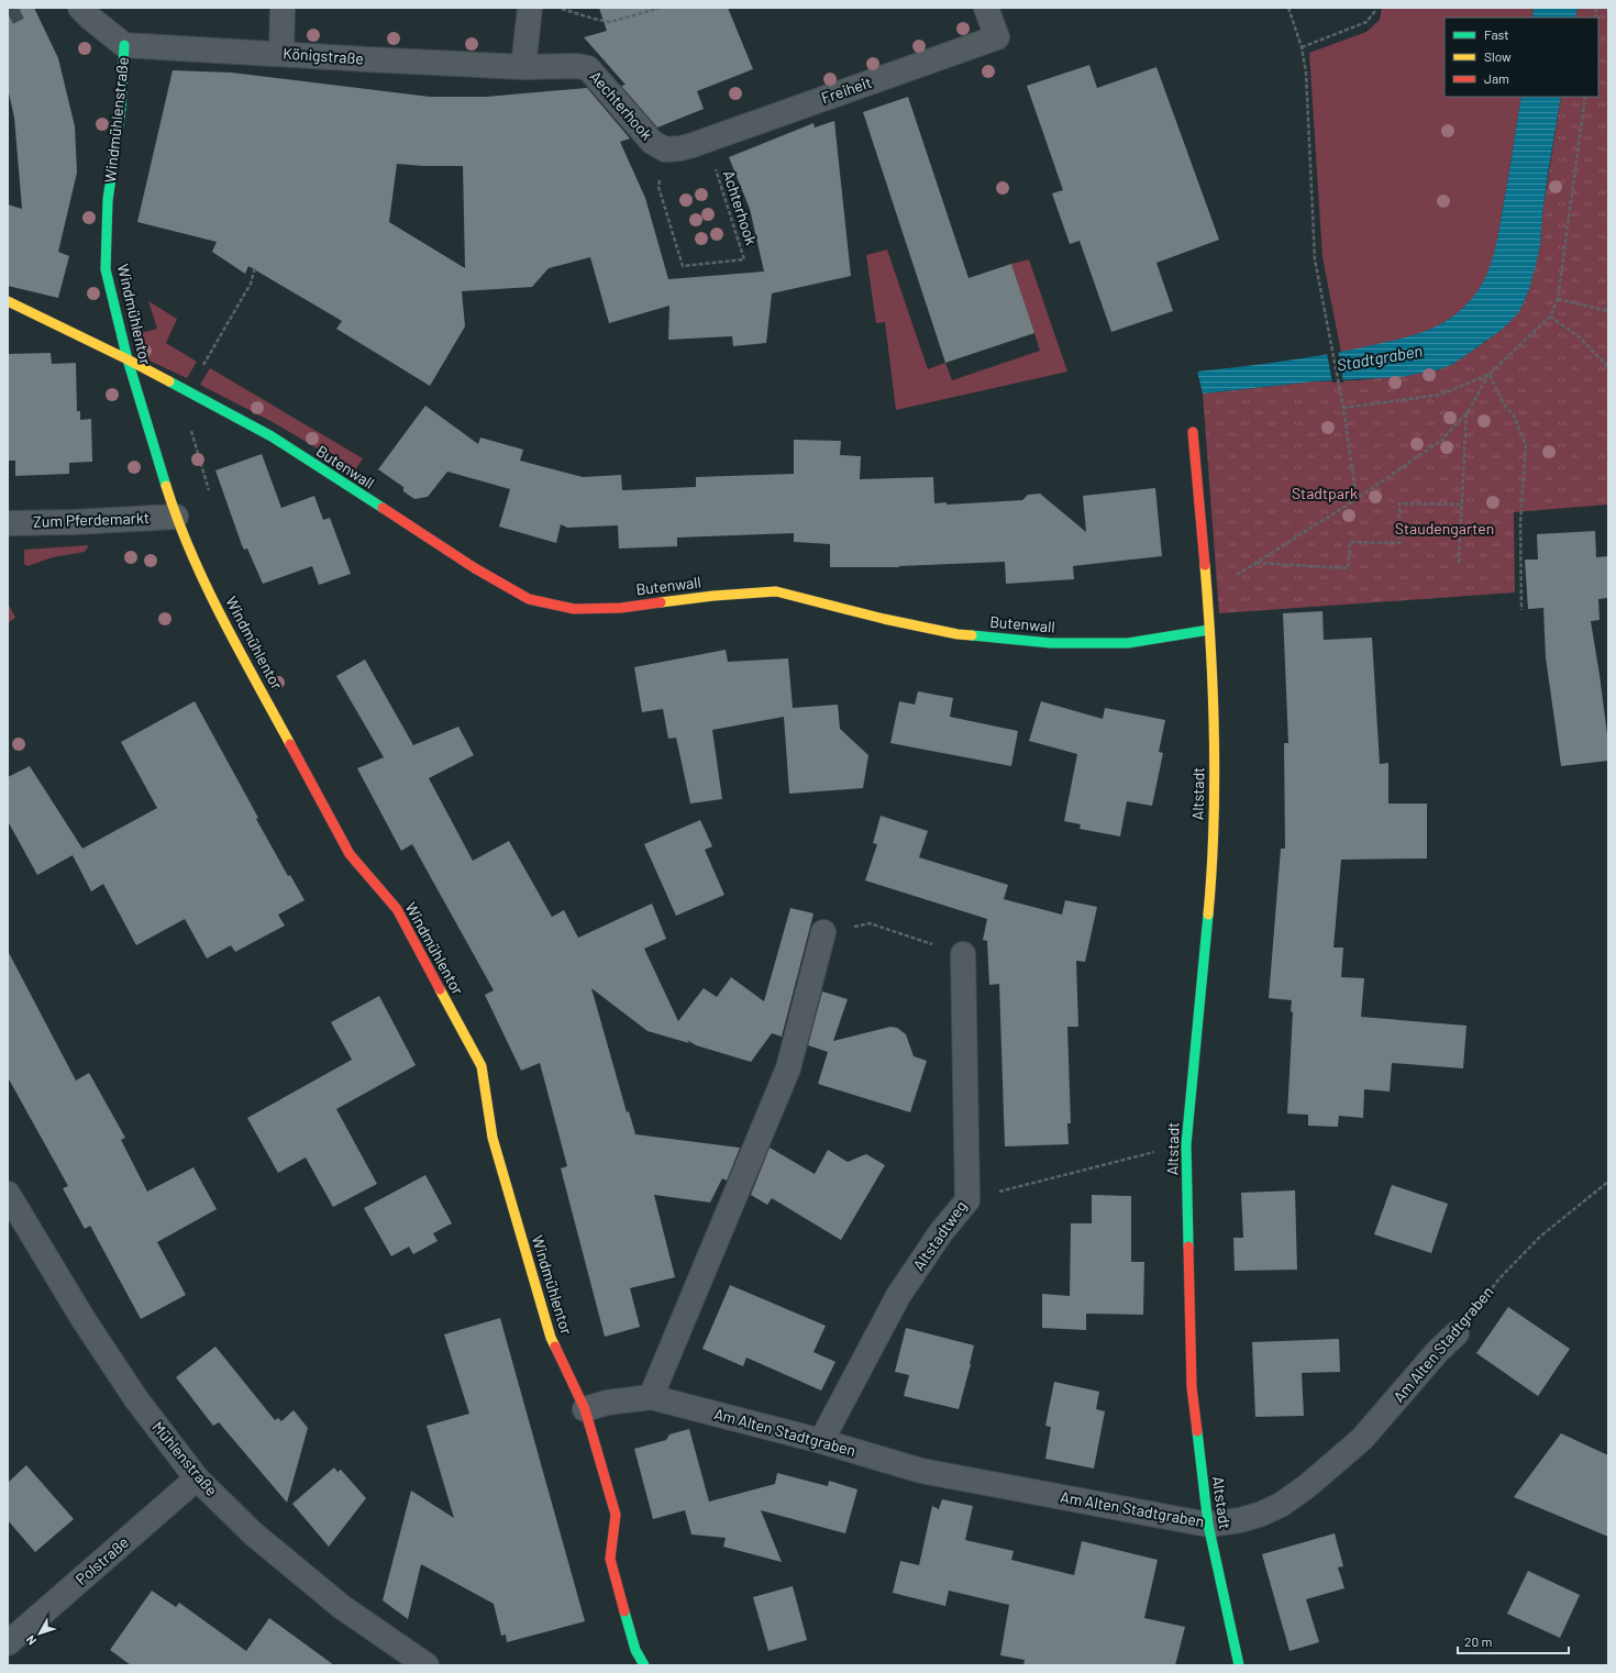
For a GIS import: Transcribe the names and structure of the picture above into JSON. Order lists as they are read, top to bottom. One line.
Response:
{"streets":{"street":["Königstraße","Freiheit","Aechterhook","Windmühlenstraße","Windmühlentor","Butenwall","Zum Pferdemarkt","Altstadt","Altstadtweg","Am Alten Stadtgraben","Mühlenstraße","Polstraße"],"path":["Achterhook"]},"crossings":[["Königstraße","Aechterhook"],["Königstraße","Windmühlenstraße"],["Freiheit","Aechterhook"],["Freiheit","Achterhook"],["Aechterhook","Achterhook"],["Windmühlenstraße","Windmühlentor"],["Windmühlentor","Butenwall"],["Windmühlentor","Zum Pferdemarkt"],["Windmühlentor","Am Alten Stadtgraben"],["Butenwall","Altstadt"],["Altstadt","Am Alten Stadtgraben"],["Altstadtweg","Am Alten Stadtgraben"],["Mühlenstraße","Polstraße"]],"water":["Stadtgraben"],"parks":["Stadtpark","Staudengarten"],"legend":["Fast","Slow","Jam"],"scale_bar":"20 m","north":"bottom left"}
